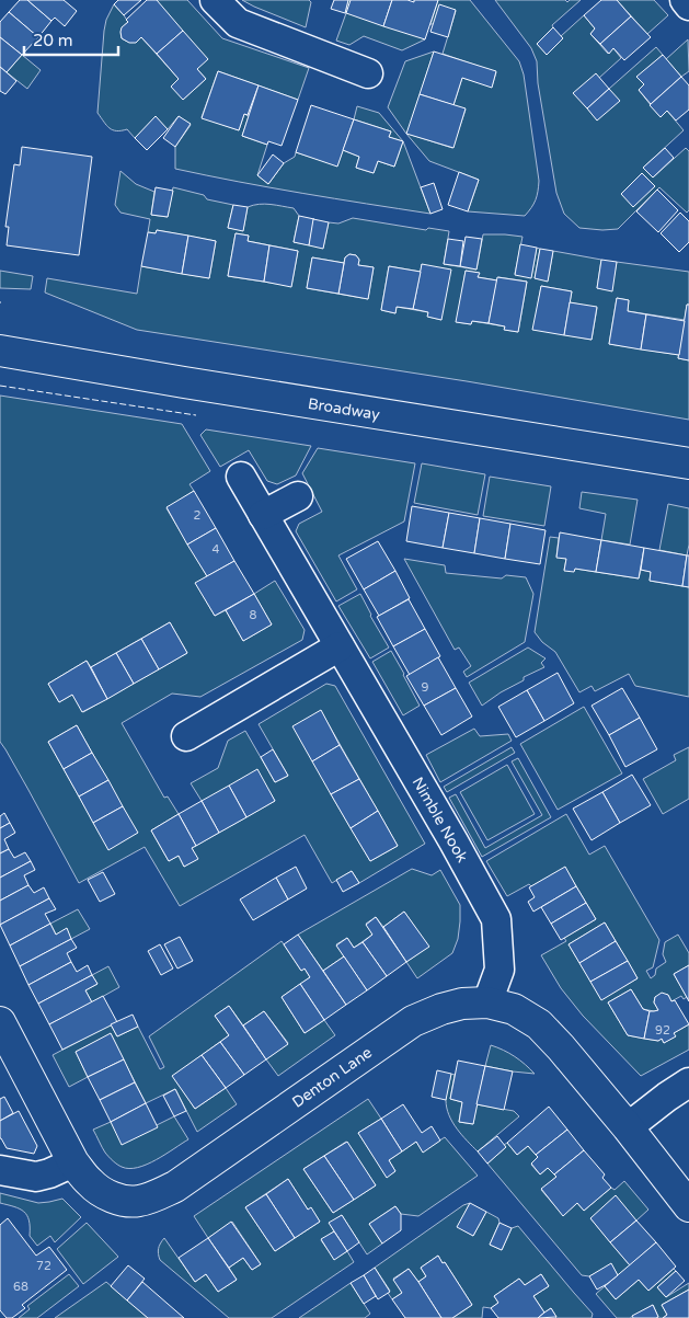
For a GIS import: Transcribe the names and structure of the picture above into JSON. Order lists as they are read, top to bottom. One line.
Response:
{"streets":{"main road":["Broadway","Denton Lane"],"street":["Nimble Nook"]},"crossings":[["Nimble Nook","Denton Lane"]],"house_numbers":["2","4","8","9","92","72","68"],"scale_bar":"20 m"}
